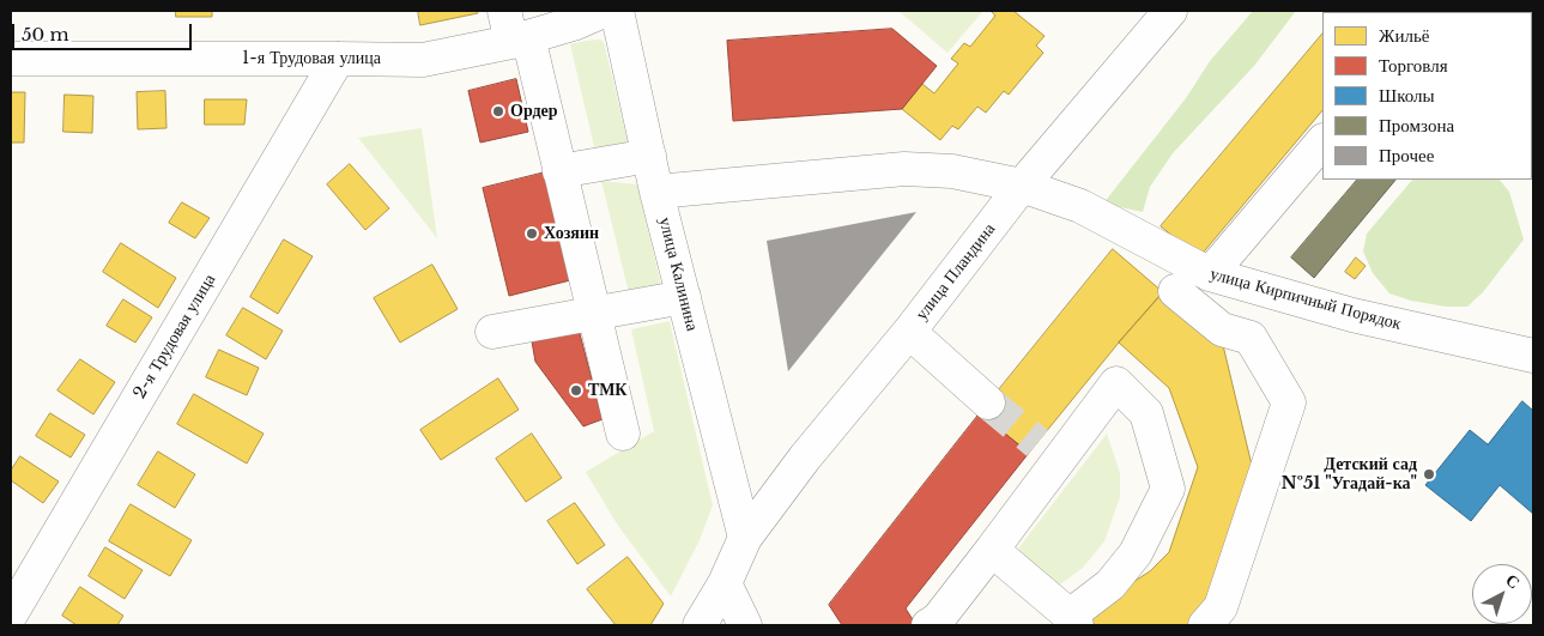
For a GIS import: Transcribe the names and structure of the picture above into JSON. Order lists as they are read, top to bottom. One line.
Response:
{"streets":{"street":["1-я Трудовая улица","улица Пландина","улица Калинина","улица Кирпичный Порядок","2-я Трудовая улица"]},"crossings":[["1-я Трудовая улица","2-я Трудовая улица"],["улица Пландина","улица Калинина"],["улица Пландина","улица Кирпичный Порядок"],["улица Калинина","улица Кирпичный Порядок"]],"places":["Ордер","Хозяин","ТМК","Детский сад №51 \"Угадай-ка\""],"legend":["Жильё","Торговля","Школы","Промзона","Прочее"],"scale_bar":"50 m","north":"top right"}
